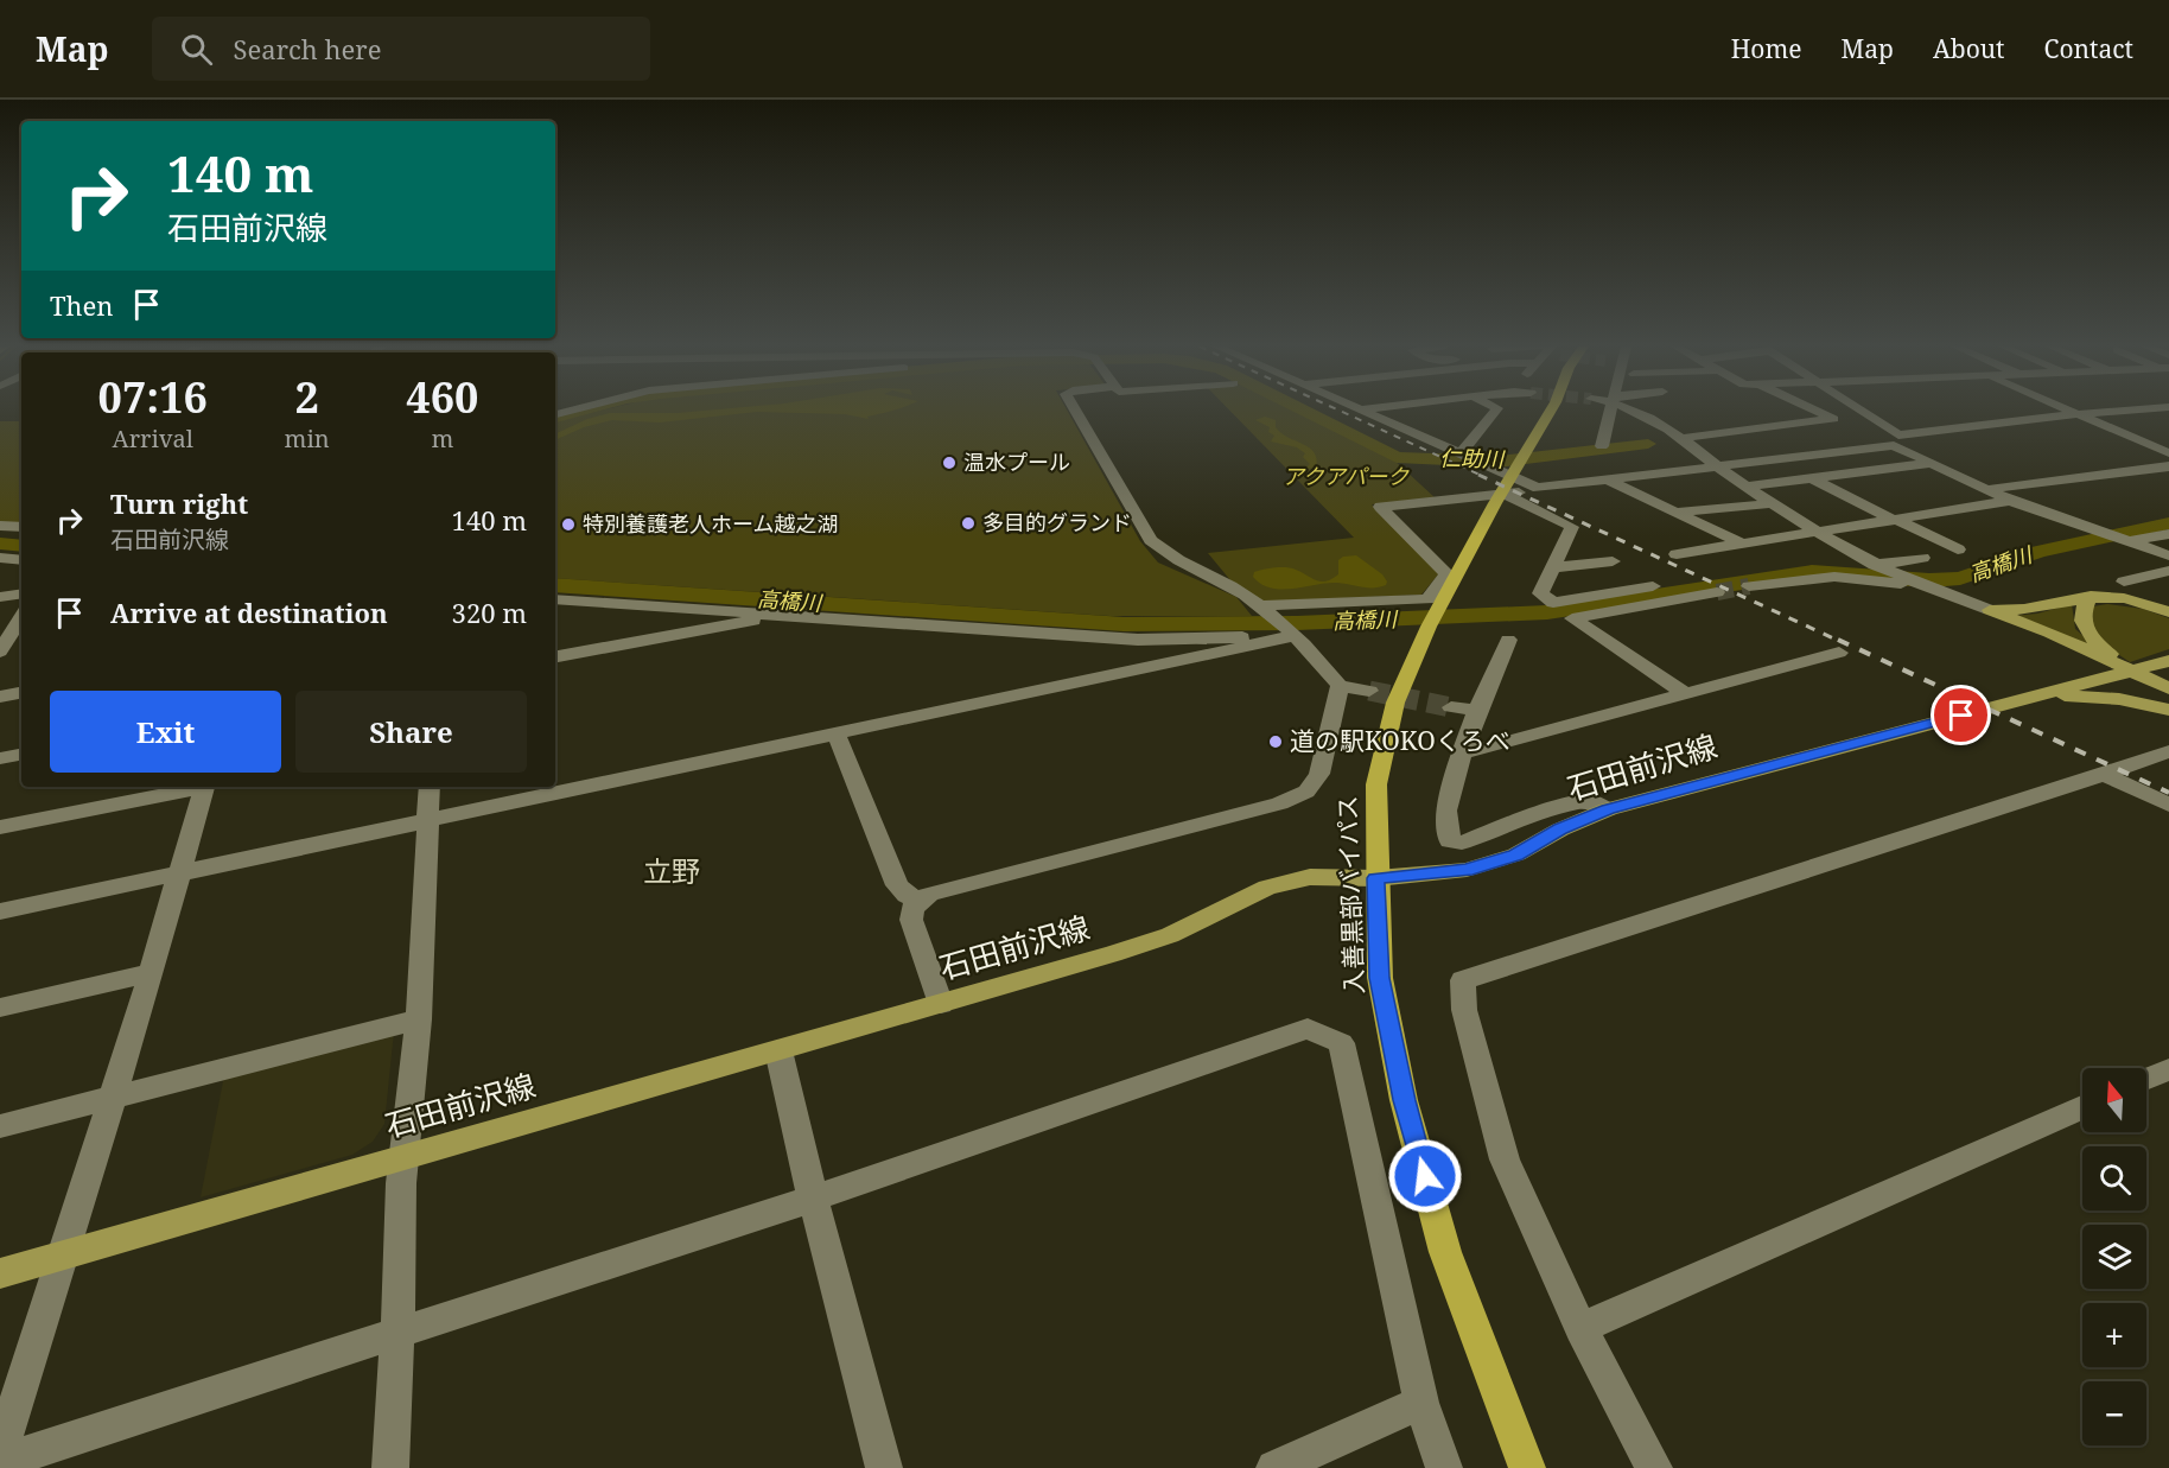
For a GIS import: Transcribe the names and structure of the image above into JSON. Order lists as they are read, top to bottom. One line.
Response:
{"streets":{"highway":["入善黒部バイパス"],"main road":["石田前沢線"]},"crossings":[["石田前沢線","入善黒部バイパス"]],"districts":["立野"],"water":["仁助川","高橋川"],"parks":["アクアパーク"],"places":["温水プール","多目的グランド","特別養護老人ホーム越之湖","道の駅KOKOくろべ"],"north":"top","page":{"header":"Map","search":"Search here","nav":["Home","Map","About","Contact"],"turn":["140 m","石田前沢線"],"then":"Then","eta":["07:16","Arrival","2","min","460","m"],"list":[{"name":"Turn right","note":"石田前沢線","value":"140 m"},{"name":"Arrive at destination","value":"320 m"}],"buttons":["Exit","Share"],"map_buttons":["+","−"]}}
